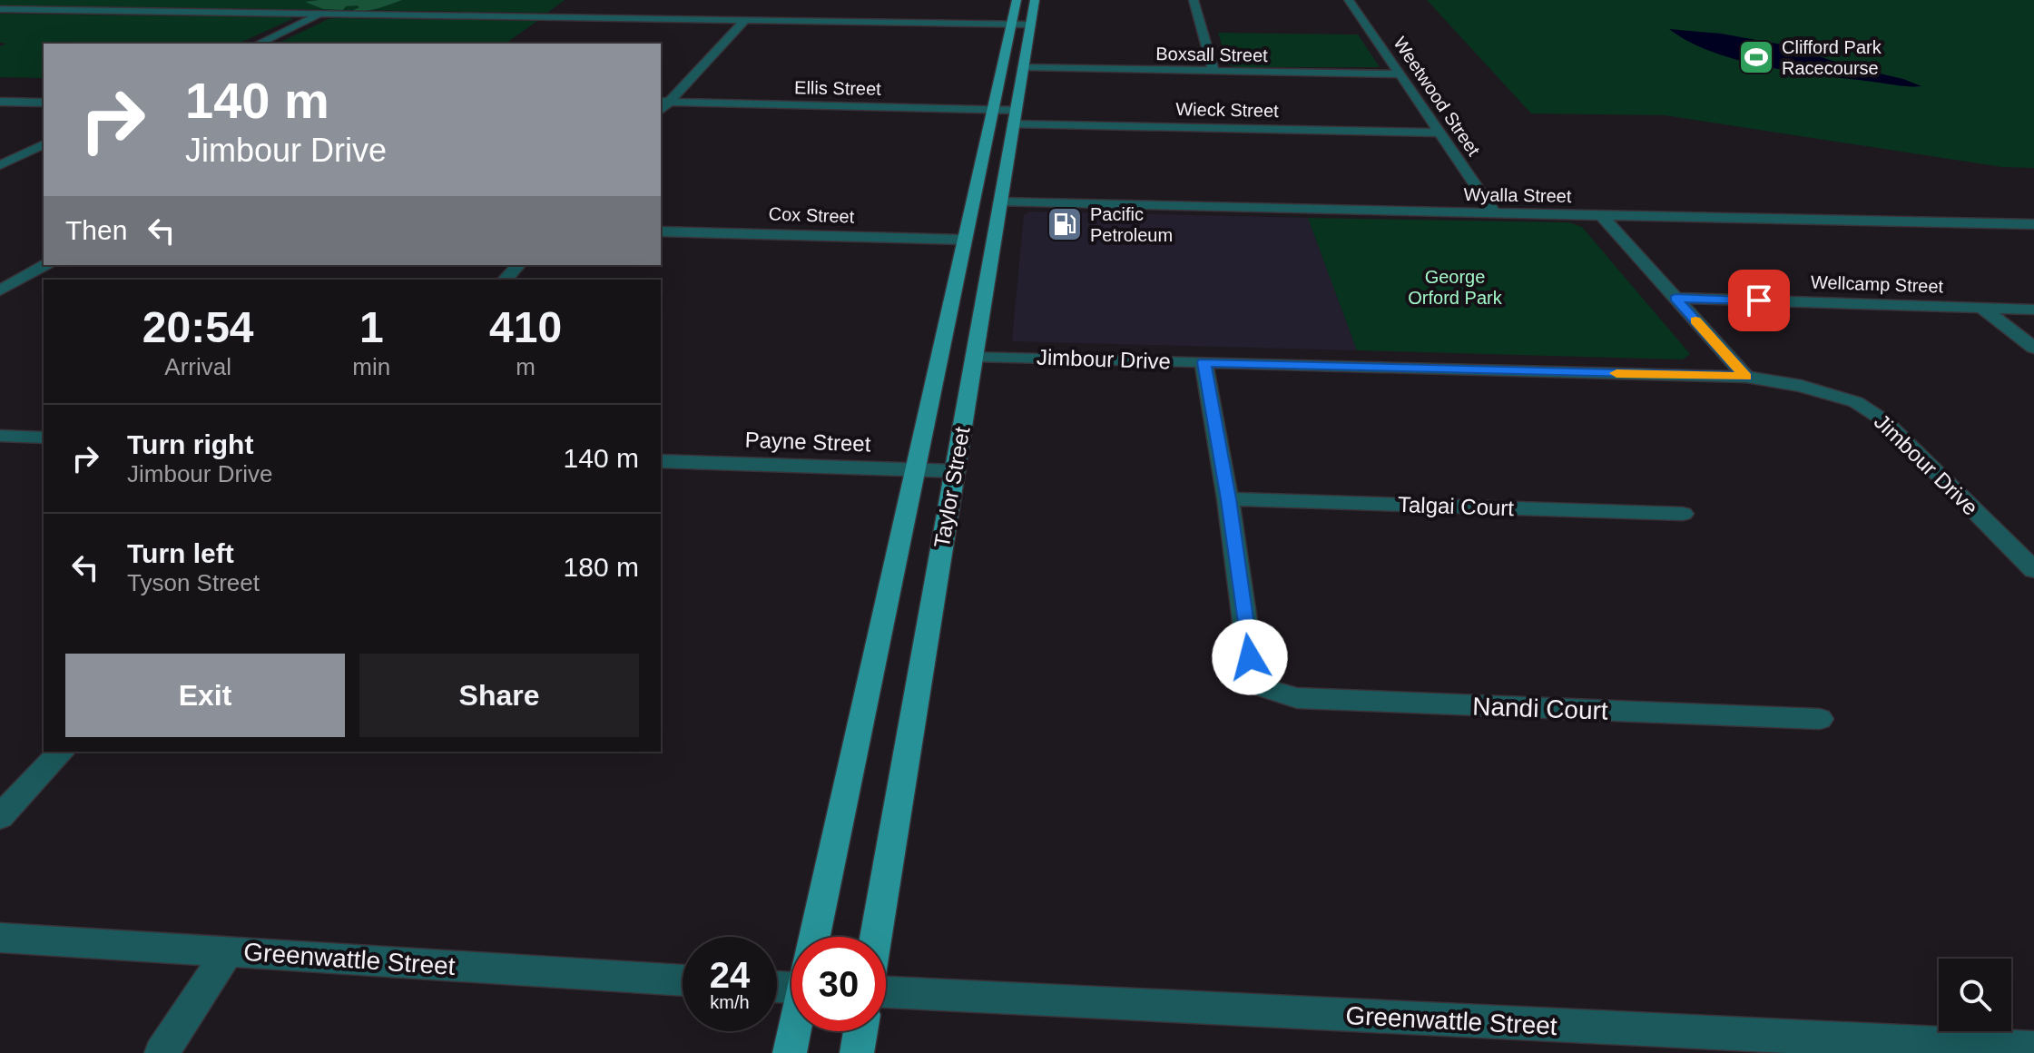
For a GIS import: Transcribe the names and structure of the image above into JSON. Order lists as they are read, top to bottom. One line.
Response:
{"streets":{"main road":["Taylor Street"],"street":["Boxsall Street","Ellis Street","Weetwood Street","Wieck Street","Wyalla Street","Cox Street","Wellcamp Street","Jimbour Drive","Payne Street","Talgai Court","Nandi Court","Greenwattle Street"]},"crossings":[["Boxsall Street","Weetwood Street"],["Boxsall Street","Taylor Street"],["Ellis Street","Wieck Street"],["Ellis Street","Taylor Street"],["Weetwood Street","Wieck Street"],["Weetwood Street","Wyalla Street"],["Wieck Street","Taylor Street"],["Wyalla Street","Taylor Street"],["Cox Street","Taylor Street"],["Jimbour Drive","Taylor Street"],["Payne Street","Taylor Street"],["Talgai Court","Nandi Court"]],"parks":["George Orford Park"],"places":{"sports":["Clifford Park Racecourse"],"fuel station":["Pacific Petroleum"]},"page":{"turn":["140 m","Jimbour Drive"],"then":"Then","eta":["20:54","Arrival","1","min","410","m"],"list":[{"name":"Turn right","note":"Jimbour Drive","value":"140 m"},{"name":"Turn left","note":"Tyson Street","value":"180 m"}],"buttons":["Exit","Share"],"speed":"24 km/h","limit":"30"}}
